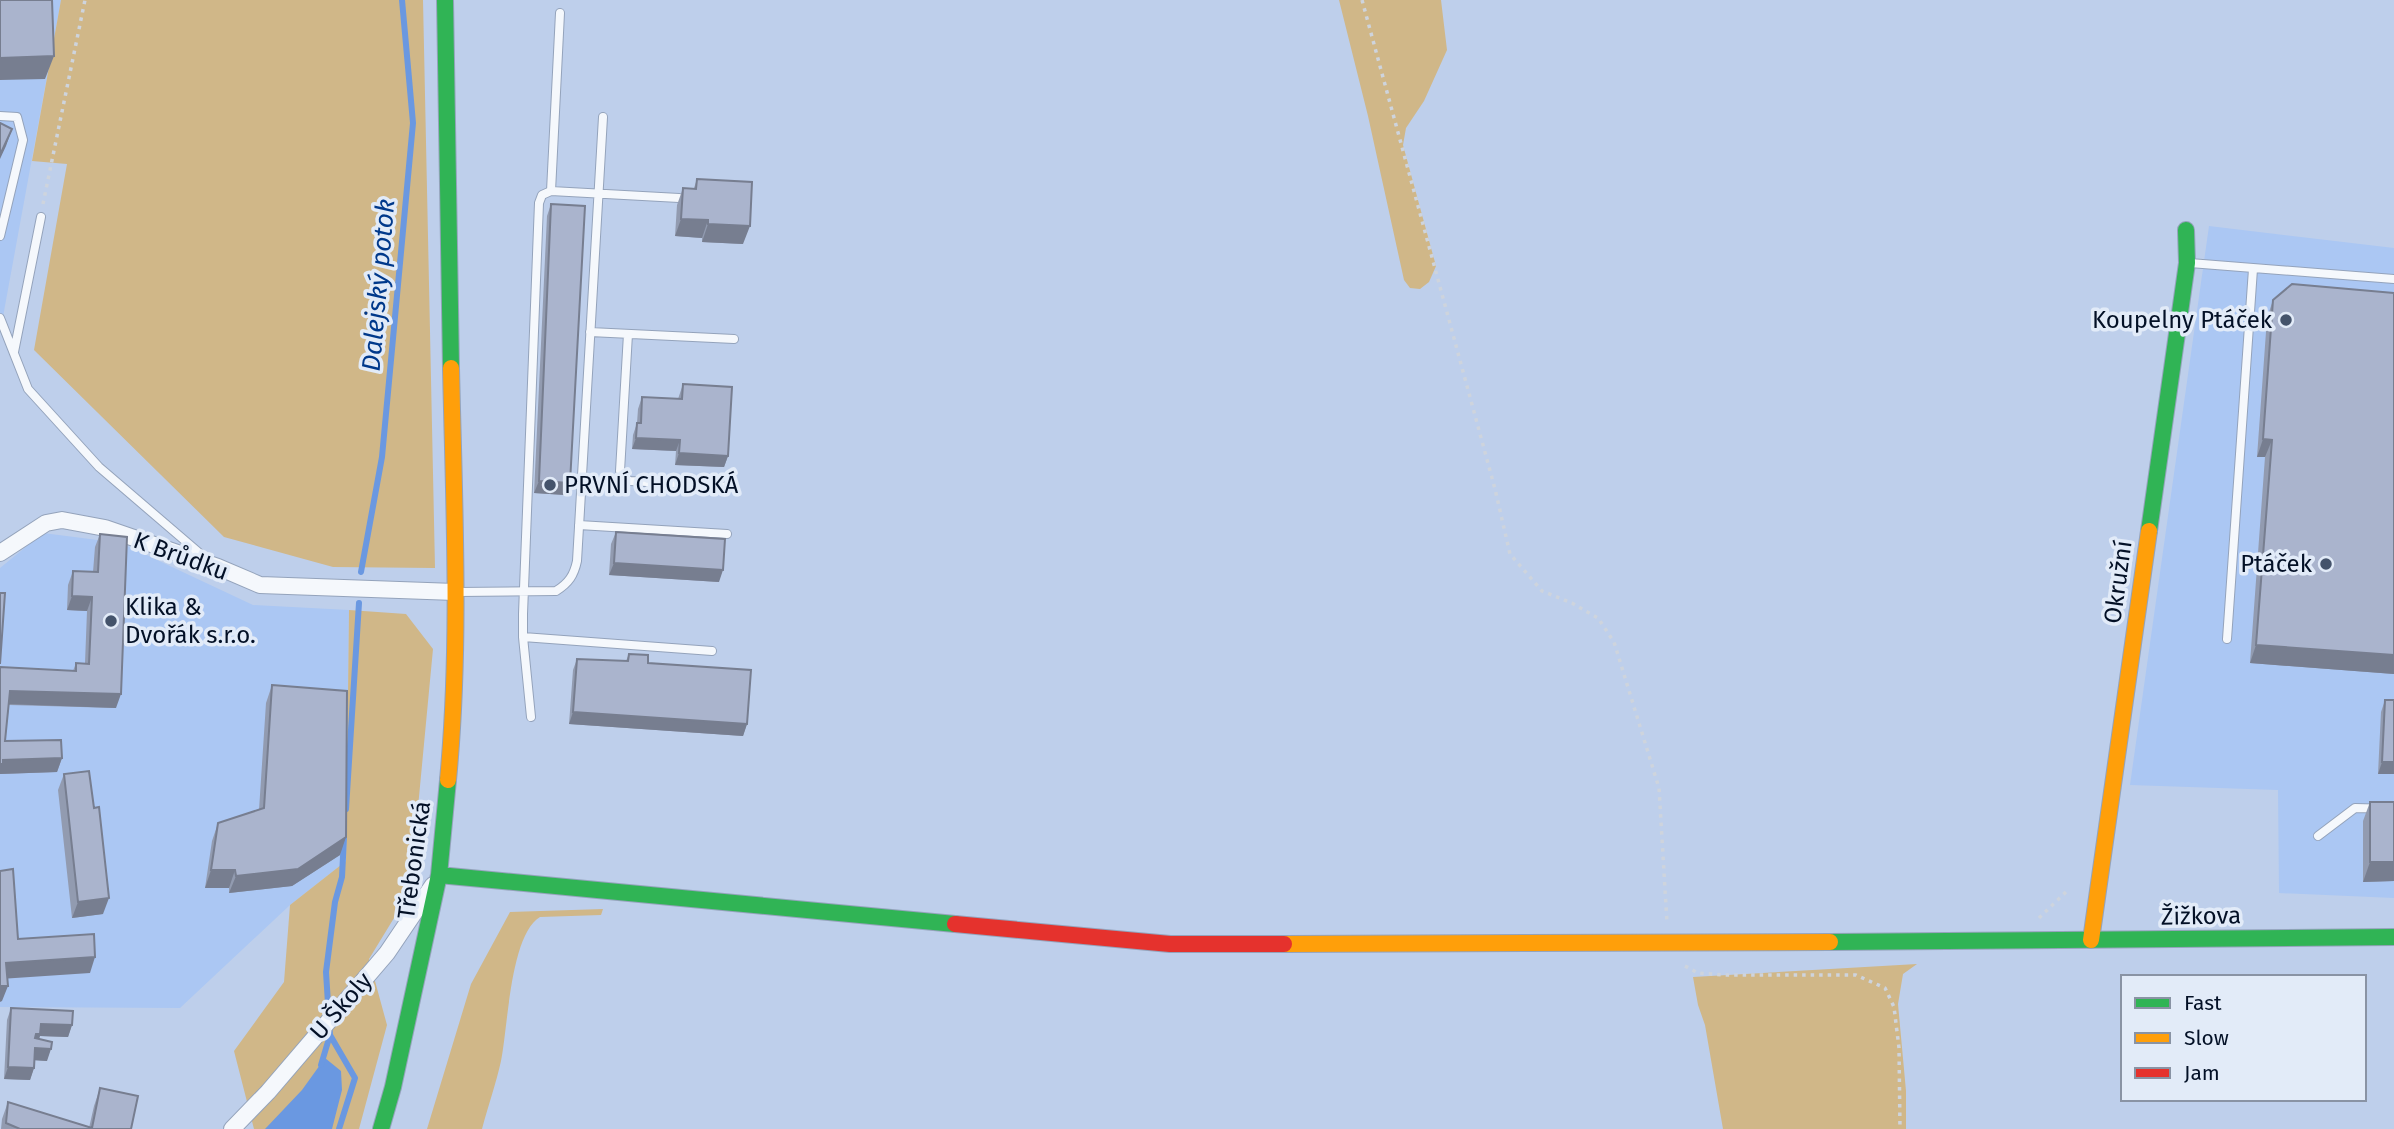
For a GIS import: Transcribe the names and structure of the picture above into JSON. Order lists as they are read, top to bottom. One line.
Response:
{"streets":{"street":["K Brůdku","Okružní","Třebonická","Žižkova","U Školy"]},"crossings":[["K Brůdku","Třebonická"],["Okružní","Žižkova"],["Třebonická","Žižkova"],["Třebonická","U Školy"],["Žižkova","U Školy"]],"water":["Dalejský potok"],"places":["Koupelny Ptáček","PRVNÍ CHODSKÁ","Ptáček","Klika & Dvořák s.r.o."],"legend":["Fast","Slow","Jam"]}
